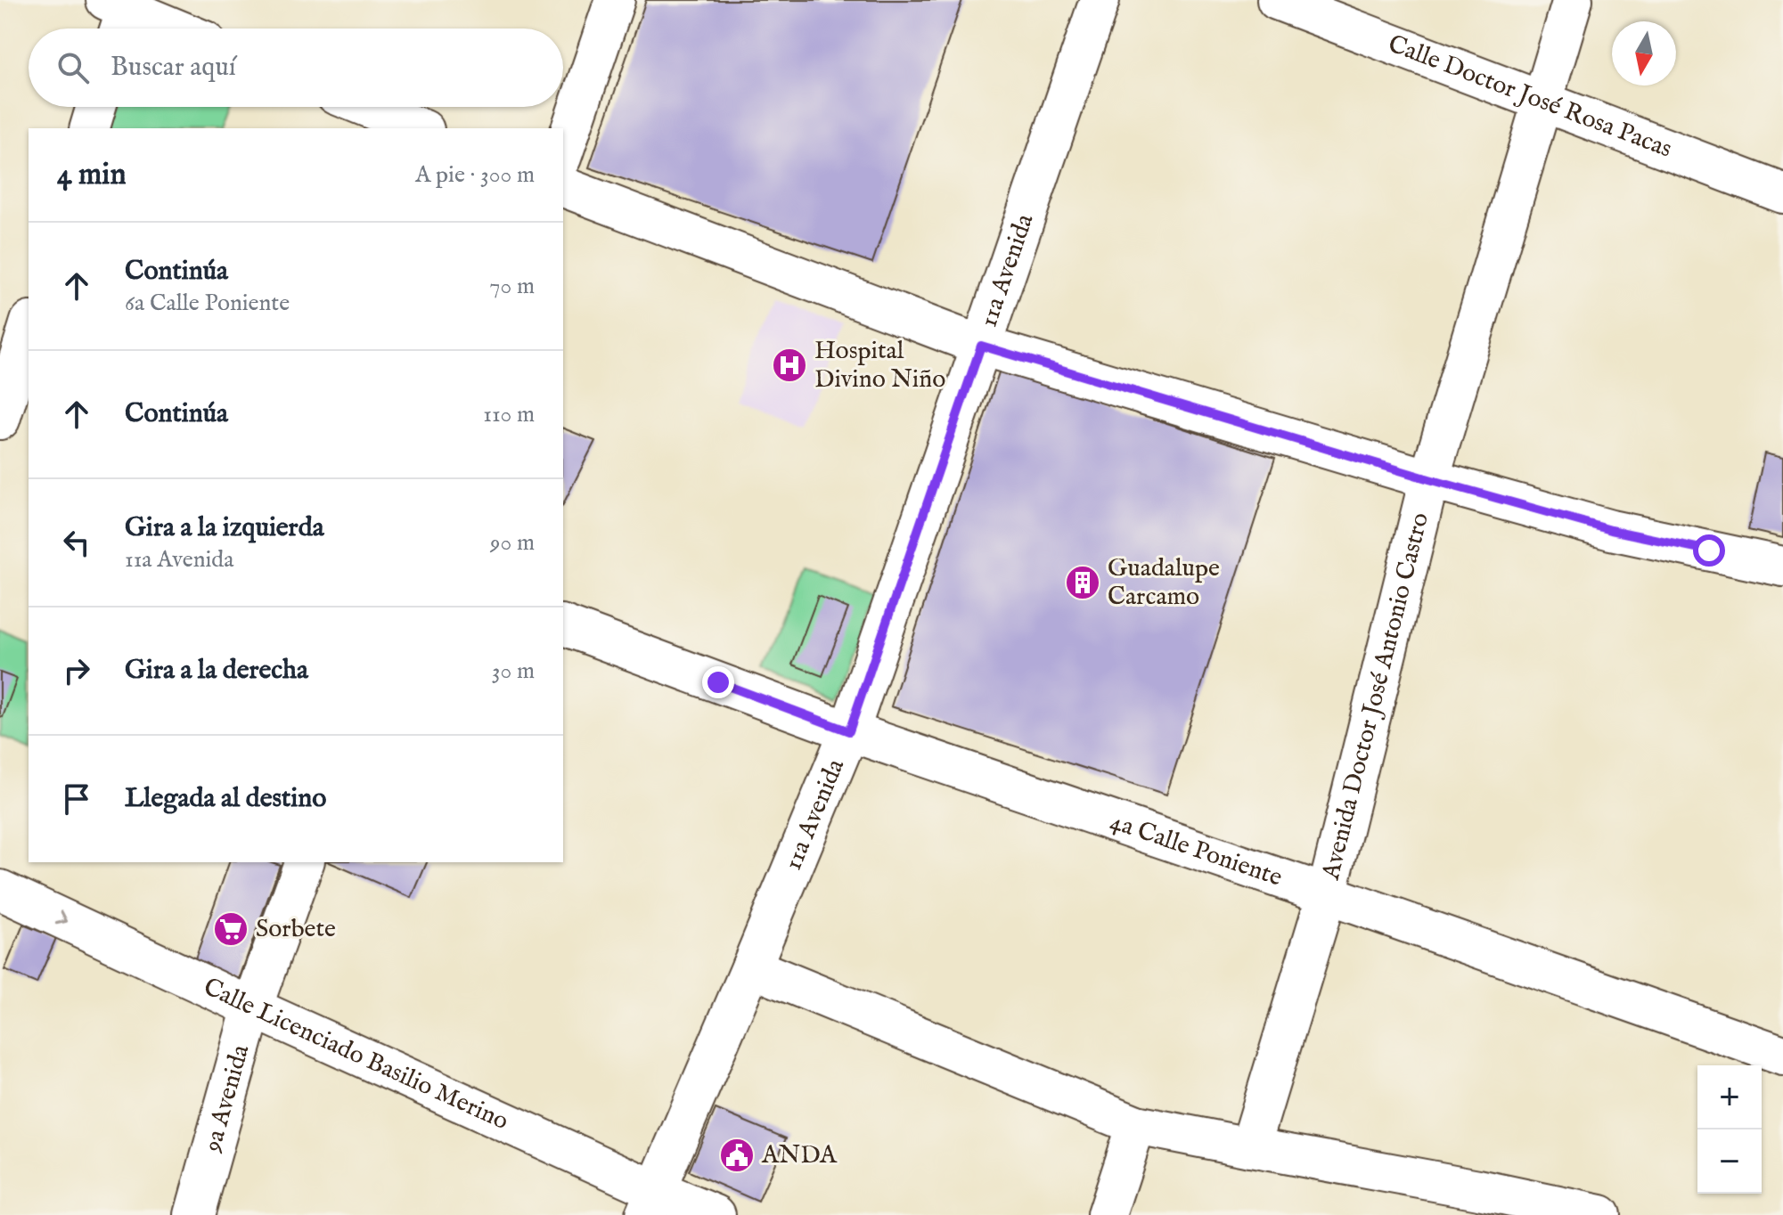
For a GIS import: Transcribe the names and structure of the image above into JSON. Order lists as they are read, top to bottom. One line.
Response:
{"streets":{"street":["Calle Doctor José Rosa Pacas","11a Avenida","Avenida Doctor José Antonio Castro","4a Calle Poniente","Calle Licenciado Basilio Merino","9a Avenida"]},"crossings":[["Calle Doctor José Rosa Pacas","Avenida Doctor José Antonio Castro"],["11a Avenida","4a Calle Poniente"],["11a Avenida","Calle Licenciado Basilio Merino"],["Avenida Doctor José Antonio Castro","4a Calle Poniente"],["Calle Licenciado Basilio Merino","9a Avenida"]],"one_way":["Calle Licenciado Basilio Merino"],"places":{"hospital":["Hospital Divino Niño"],"building":["Guadalupe Carcamo"],"supermarket":["Sorbete"],"public building":["ANDA"]},"north":"bottom","page":{"search":"Buscar aquí","heading":["4 min","A pie · 300 m"],"list":[["Continúa","6a Calle Poniente","70 m"],["Continúa","110 m"],["Gira a la izquierda","11a Avenida","90 m"],["Gira a la derecha","30 m"],"Llegada al destino"],"map_buttons":["+","−"]}}
